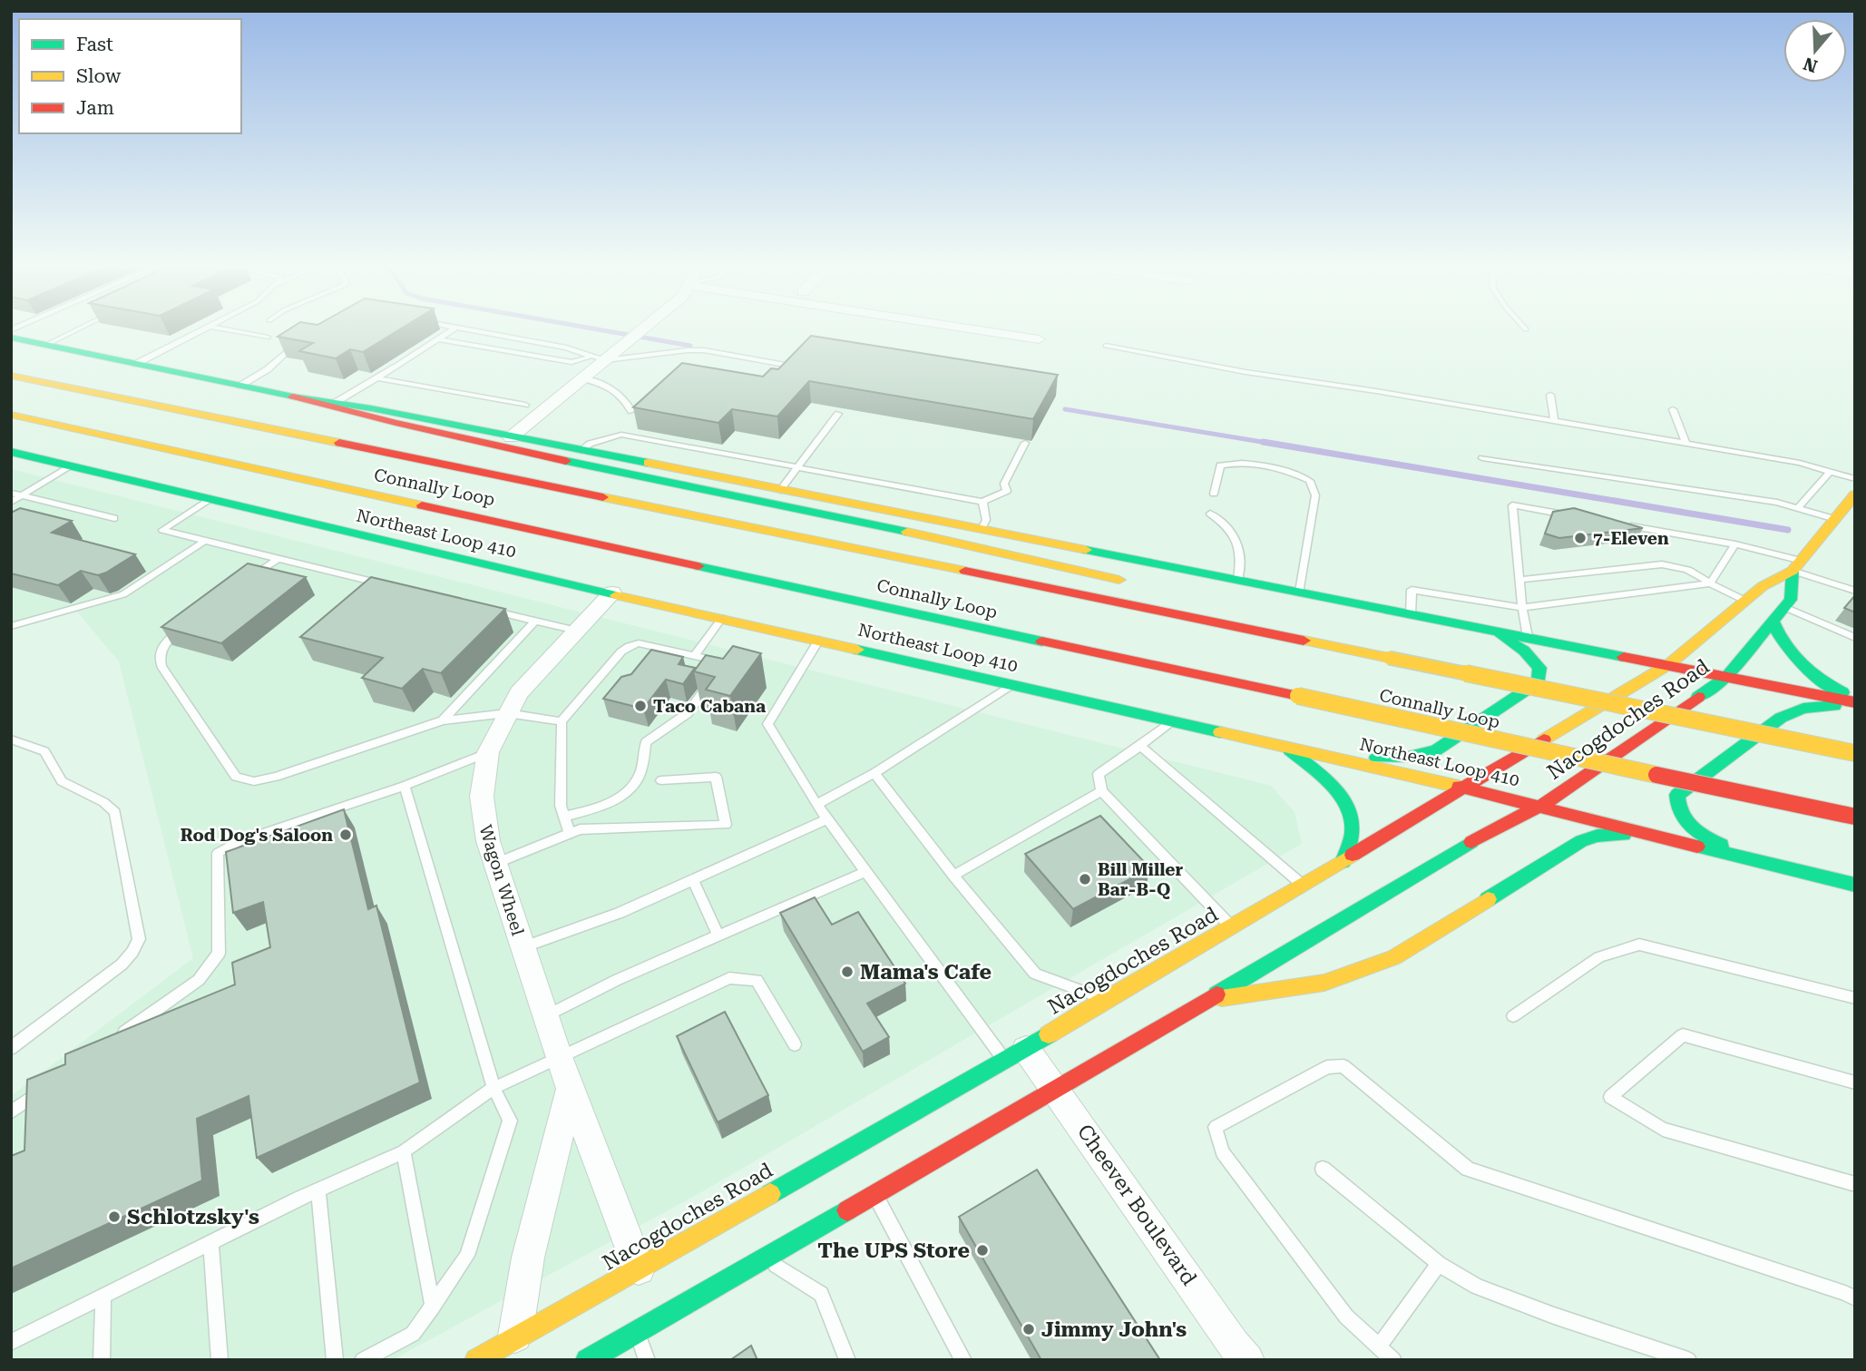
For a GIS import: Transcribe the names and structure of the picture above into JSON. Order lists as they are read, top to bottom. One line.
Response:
{"streets":{"main road":["Connally Loop","Northeast Loop 410","Nacogdoches Road"],"street":["Wagon Wheel","Cheever Boulevard"]},"crossings":[["Northeast Loop 410","Nacogdoches Road"],["Northeast Loop 410","Wagon Wheel"],["Nacogdoches Road","Wagon Wheel"],["Nacogdoches Road","Cheever Boulevard"]],"places":["7-Eleven","Taco Cabana","Rod Dog's Saloon","Bill Miller Bar-B-Q","Mama's Cafe","Schlotzsky's","The UPS Store","Jimmy John's"],"legend":["Fast","Slow","Jam"],"north":"bottom"}
